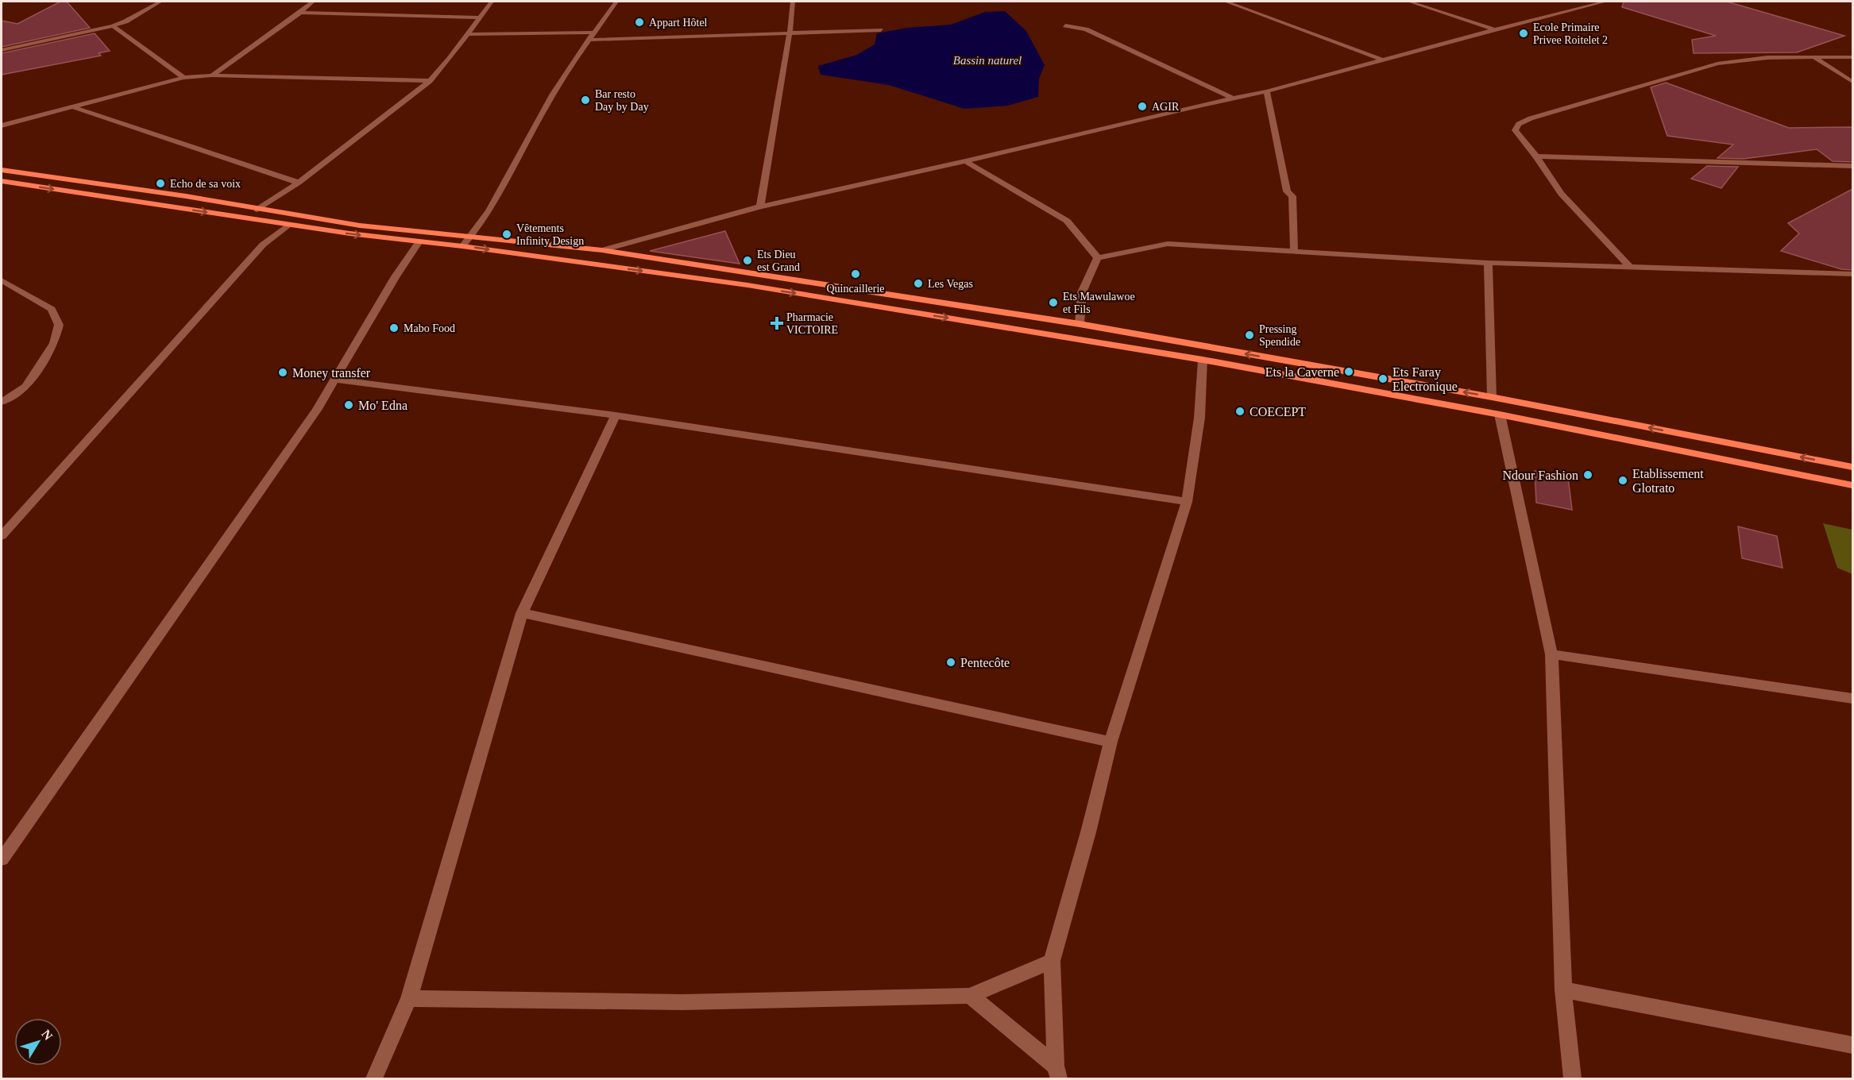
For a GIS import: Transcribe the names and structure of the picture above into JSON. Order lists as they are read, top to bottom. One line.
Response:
{"water":["Bassin naturel"],"places":{"other":["Appart Hôtel","Ecole Primaire Privee Roitelet 2","Bar resto Day by Day","AGIR","Echo de sa voix","Vêtements Infinity Design","Ets Dieu est Grand","Quincaillerie","Les Vegas","Ets Mawulawoe et Fils","Mabo Food","Pressing Spendide","Ets la Caverne","Money transfer","Ets Faray Electronique","Mo' Edna","COECEPT","Ndour Fashion","Etablissement Glotrato","Pentecôte"],"health":["Pharmacie VICTOIRE"]},"north":"top right"}
